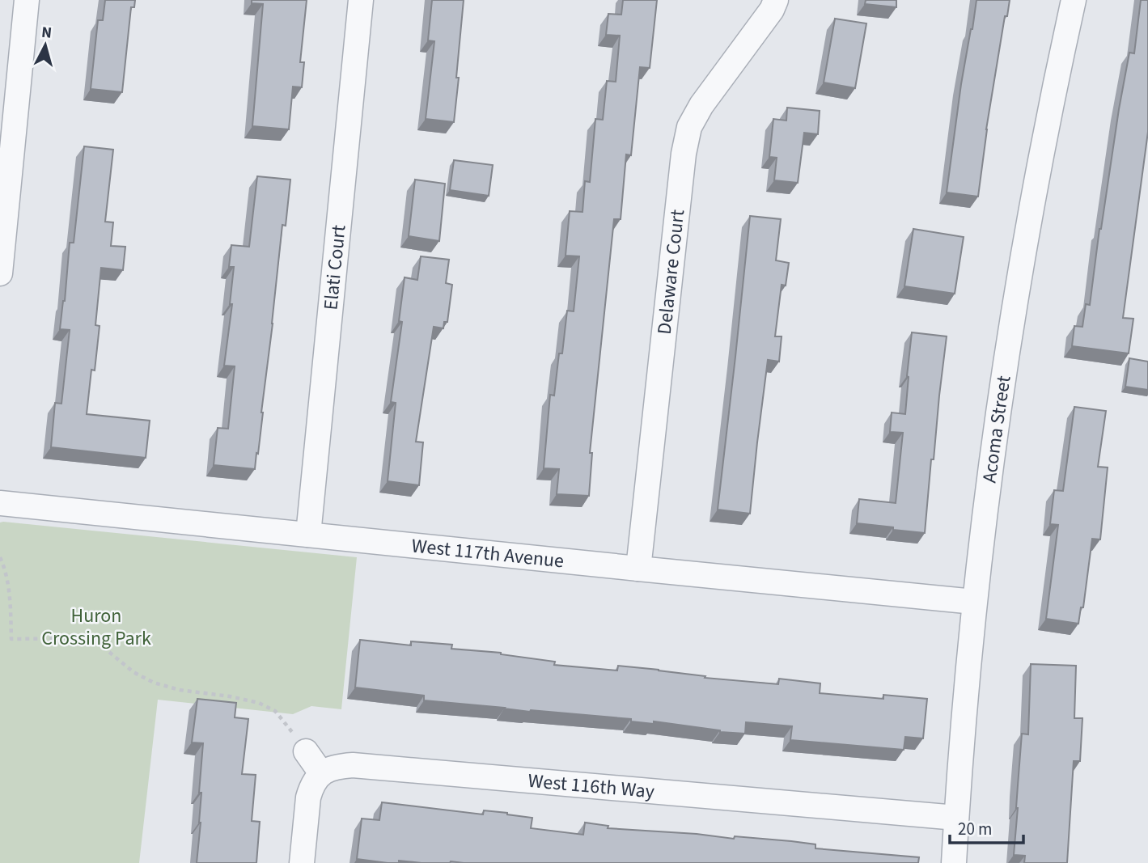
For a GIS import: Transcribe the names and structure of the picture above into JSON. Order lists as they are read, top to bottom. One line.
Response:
{"streets":{"street":["Elati Court","Delaware Court","Acoma Street","West 117th Avenue","West 116th Way"]},"crossings":[["Elati Court","West 117th Avenue"],["Delaware Court","West 117th Avenue"],["Acoma Street","West 117th Avenue"],["Acoma Street","West 116th Way"]],"parks":["Huron Crossing Park"],"scale_bar":"20 m","north":"top"}
